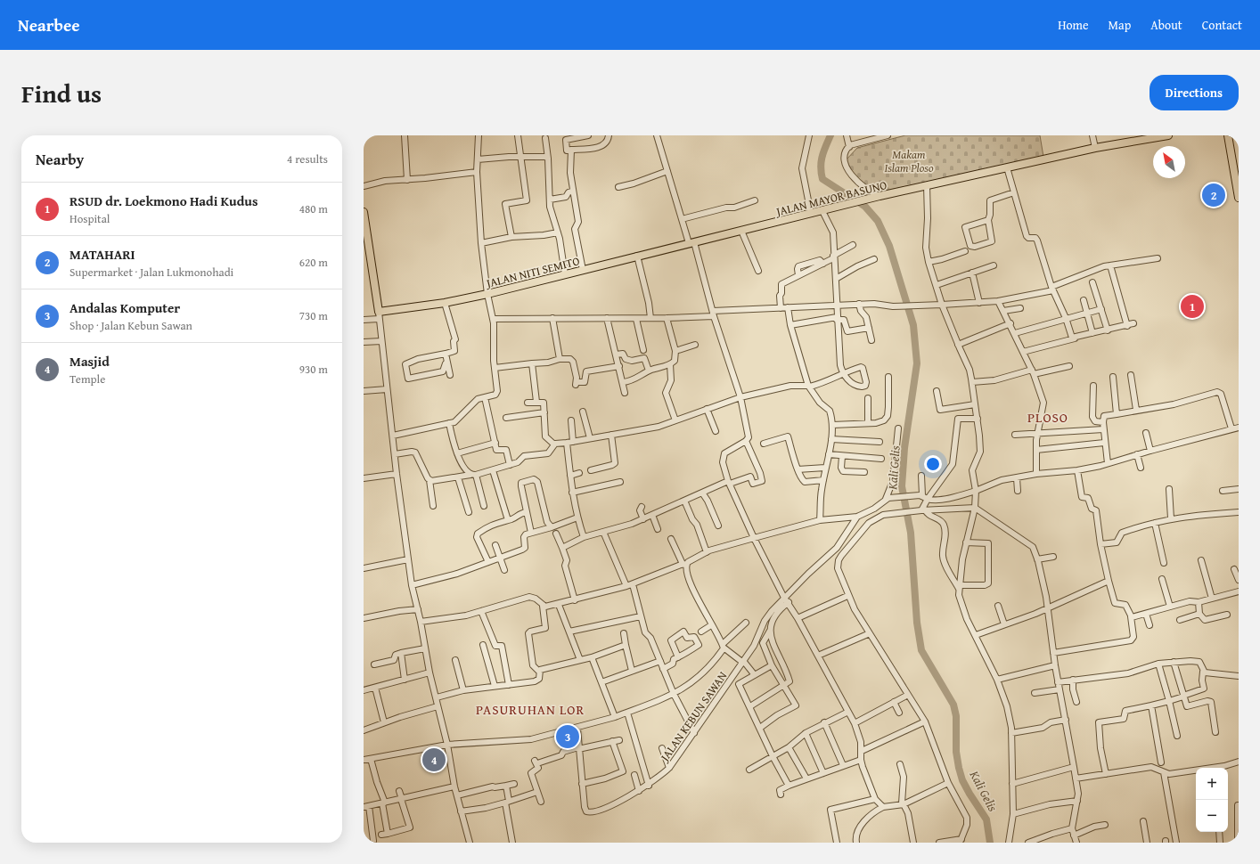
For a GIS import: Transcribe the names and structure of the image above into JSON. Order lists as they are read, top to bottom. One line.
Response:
{"streets":{"main road":["JALAN MAYOR BASUNO","JALAN NITI SEMITO"],"street":["JALAN KEBUN SAWAN"]},"crossings":[["JALAN MAYOR BASUNO","JALAN NITI SEMITO"]],"districts":["PLOSO","PASURUHAN LOR"],"water":["Kali Gelis"],"parks":["Makam Islam Ploso"],"north":"top left","page":{"header":"Nearbee","nav":["Home","Map","About","Contact"],"title":"Find us","buttons":"Directions","heading":["Nearby","4 results"],"list":[{"mark":"1","name":"RSUD dr. Loekmono Hadi Kudus","note":"Hospital","value":"480 m"},{"mark":"2","name":"MATAHARI","note":"Supermarket · Jalan Lukmonohadi","value":"620 m"},{"mark":"3","name":"Andalas Komputer","note":"Shop · Jalan Kebun Sawan","value":"730 m"},{"mark":"4","name":"Masjid","note":"Temple","value":"930 m"}],"pins":["2","1","3","4"],"map_buttons":["+","−"]}}
